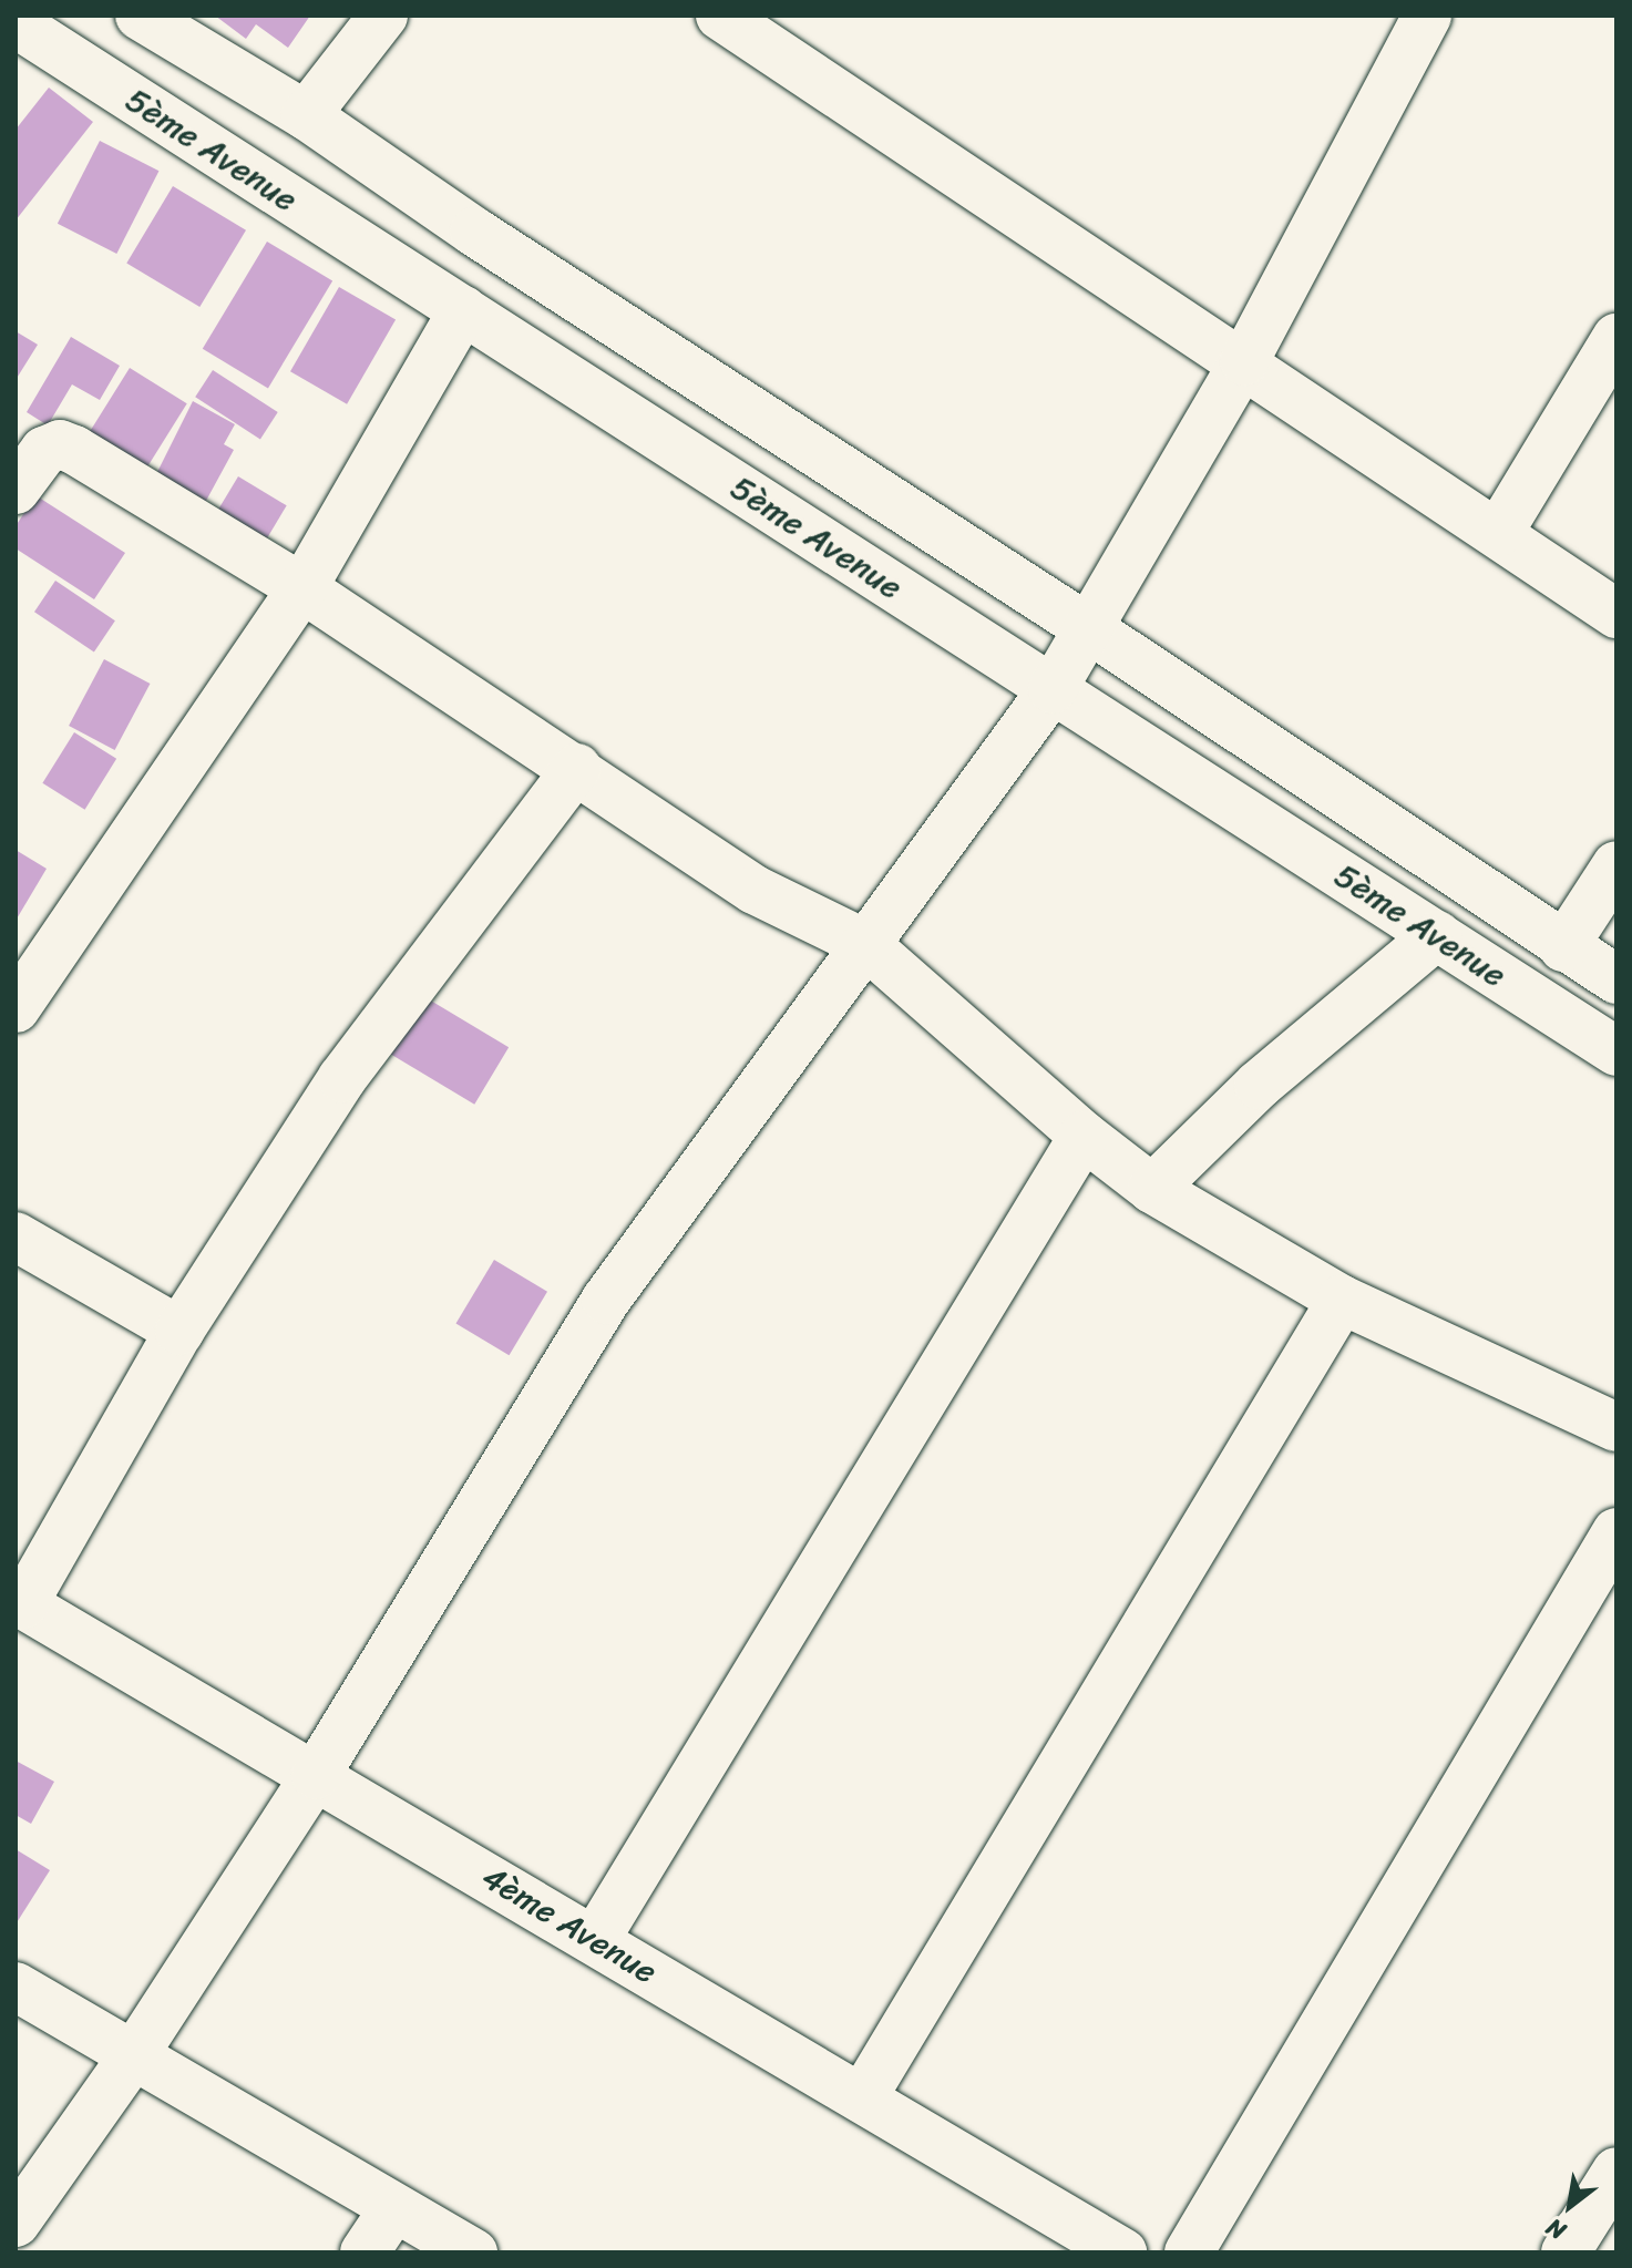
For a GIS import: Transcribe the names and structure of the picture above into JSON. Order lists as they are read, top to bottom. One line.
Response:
{"streets":{"street":["5ème Avenue","4ème Avenue"]},"north":"bottom left"}
